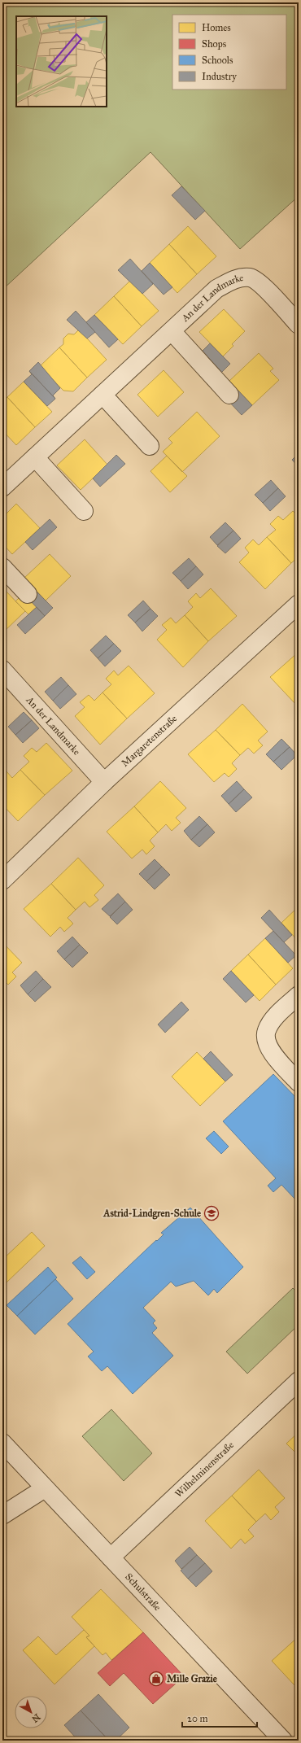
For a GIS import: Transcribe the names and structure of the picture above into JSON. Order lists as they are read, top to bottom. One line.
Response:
{"streets":{"street":["An der Landmarke","Margaretenstraße","Wilhelminenstraße","Schulstraße"]},"crossings":[["An der Landmarke","Margaretenstraße"],["Wilhelminenstraße","Schulstraße"]],"places":{"school or university":["Astrid-Lindgren-Schule"],"shop":["Mille Grazie"]},"legend":["Homes","Shops","Schools","Industry"],"scale_bar":"20 m","north":"bottom right"}
